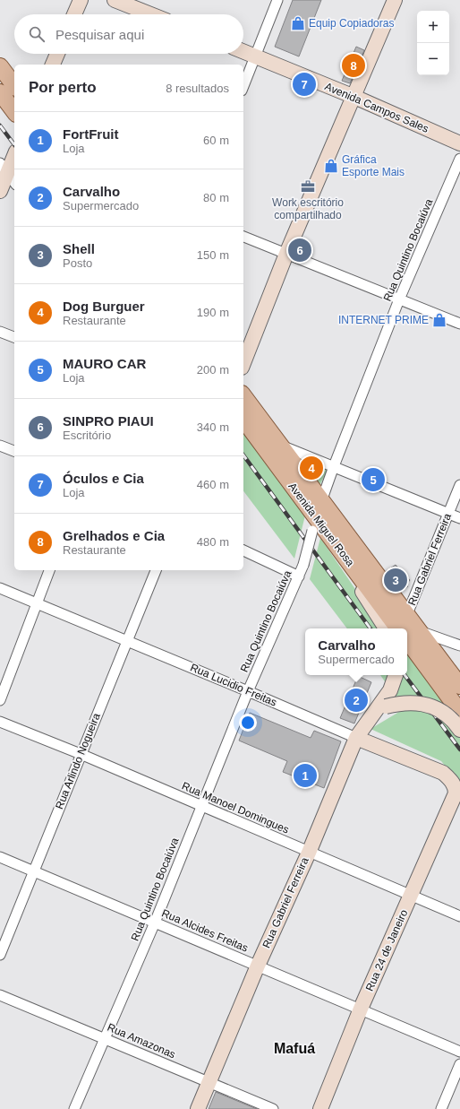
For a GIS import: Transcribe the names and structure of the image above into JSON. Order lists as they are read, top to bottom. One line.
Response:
{"streets":{"main road":["Avenida Miguel Rosa"],"street":["Avenida Campos Sales","Rua Quintino Bocaiúva","Rua Gabriel Ferreira","Rua Lucidio Freitas","Rua Arlindo Nogueira","Rua Manoel Domingues","Rua Alcides Freitas","Rua 24 de Janeiro","Rua Amazonas"]},"crossings":[["Rua Quintino Bocaiúva","Avenida Miguel Rosa"],["Rua Quintino Bocaiúva","Rua Lucidio Freitas"],["Rua Quintino Bocaiúva","Rua Manoel Domingues"],["Rua Quintino Bocaiúva","Rua Alcides Freitas"],["Rua Quintino Bocaiúva","Rua Amazonas"],["Avenida Miguel Rosa","Rua Gabriel Ferreira"],["Rua Gabriel Ferreira","Rua Lucidio Freitas"],["Rua Gabriel Ferreira","Rua Manoel Domingues"],["Rua Gabriel Ferreira","Rua Alcides Freitas"],["Rua Gabriel Ferreira","Rua Amazonas"],["Rua Lucidio Freitas","Rua Arlindo Nogueira"],["Rua Lucidio Freitas","Rua 24 de Janeiro"],["Rua Arlindo Nogueira","Rua Manoel Domingues"],["Rua Arlindo Nogueira","Rua Alcides Freitas"],["Rua Manoel Domingues","Rua 24 de Janeiro"],["Rua Alcides Freitas","Rua 24 de Janeiro"]],"districts":["Mafuá"],"places":{"shop":["Equip Copiadoras","Gráfica Esporte Mais","INTERNET PRIME"],"office":["Work escritório compartilhado"]},"page":{"map_buttons":["+","−"],"search":"Pesquisar aqui","pins":["8","7","6","4","5","3","2","1"],"heading":["Por perto","8 resultados"],"list":[{"mark":"1","name":"FortFruit","note":"Loja","value":"60 m"},{"mark":"2","name":"Carvalho","note":"Supermercado","value":"80 m"},{"mark":"3","name":"Shell","note":"Posto","value":"150 m"},{"mark":"4","name":"Dog Burguer","note":"Restaurante","value":"190 m"},{"mark":"5","name":"MAURO CAR","note":"Loja","value":"200 m"},{"mark":"6","name":"SINPRO PIAUI","note":"Escritório","value":"340 m"},{"mark":"7","name":"Óculos e Cia","note":"Loja","value":"460 m"},{"mark":"8","name":"Grelhados e Cia","note":"Restaurante","value":"480 m"}],"popup":["Carvalho","Supermercado"]}}
